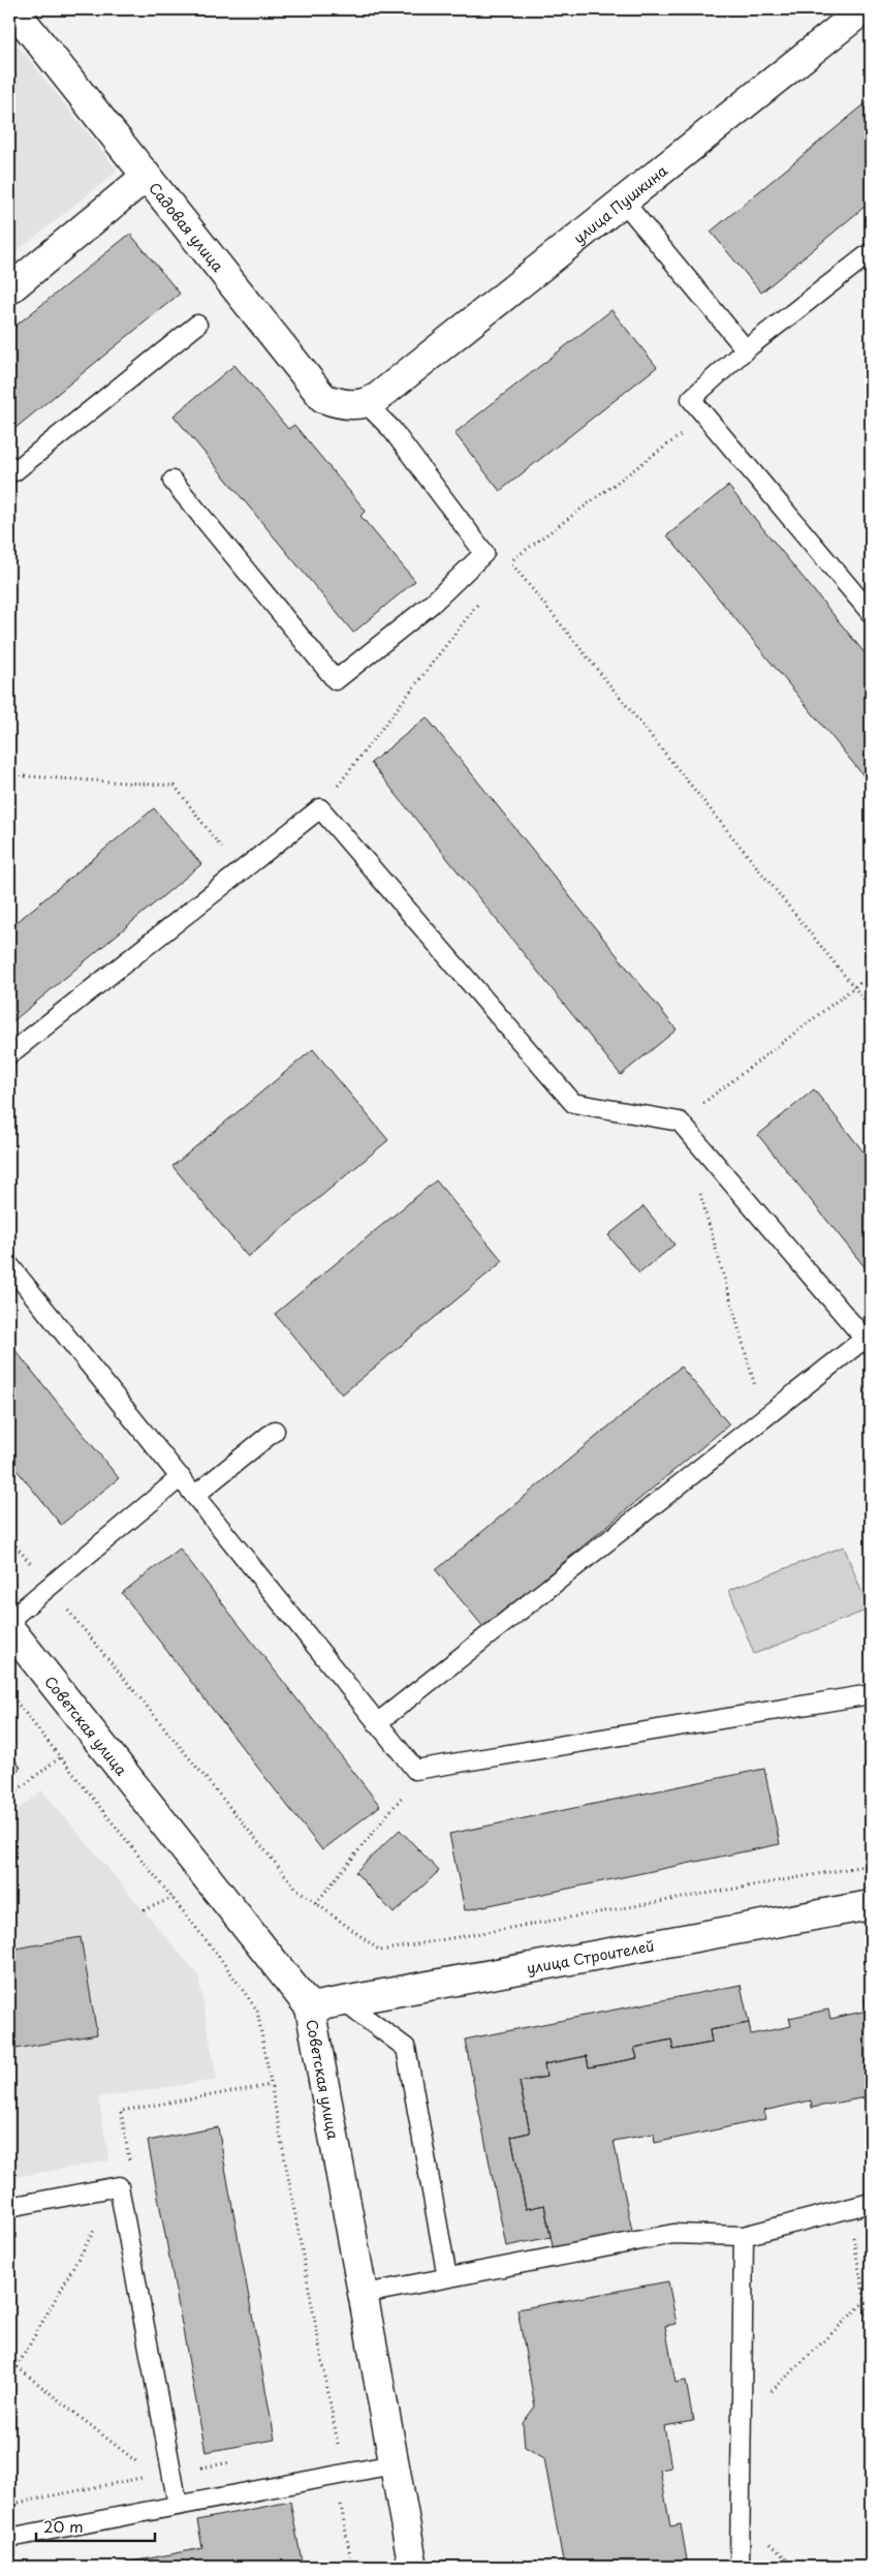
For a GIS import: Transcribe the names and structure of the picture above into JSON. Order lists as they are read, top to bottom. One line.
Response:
{"streets":{"street":["улица Пушкина","Садовая улица","Советская улица","улица Строителей"]},"crossings":[["улица Пушкина","Садовая улица"],["Советская улица","улица Строителей"]],"scale_bar":"20 m"}
